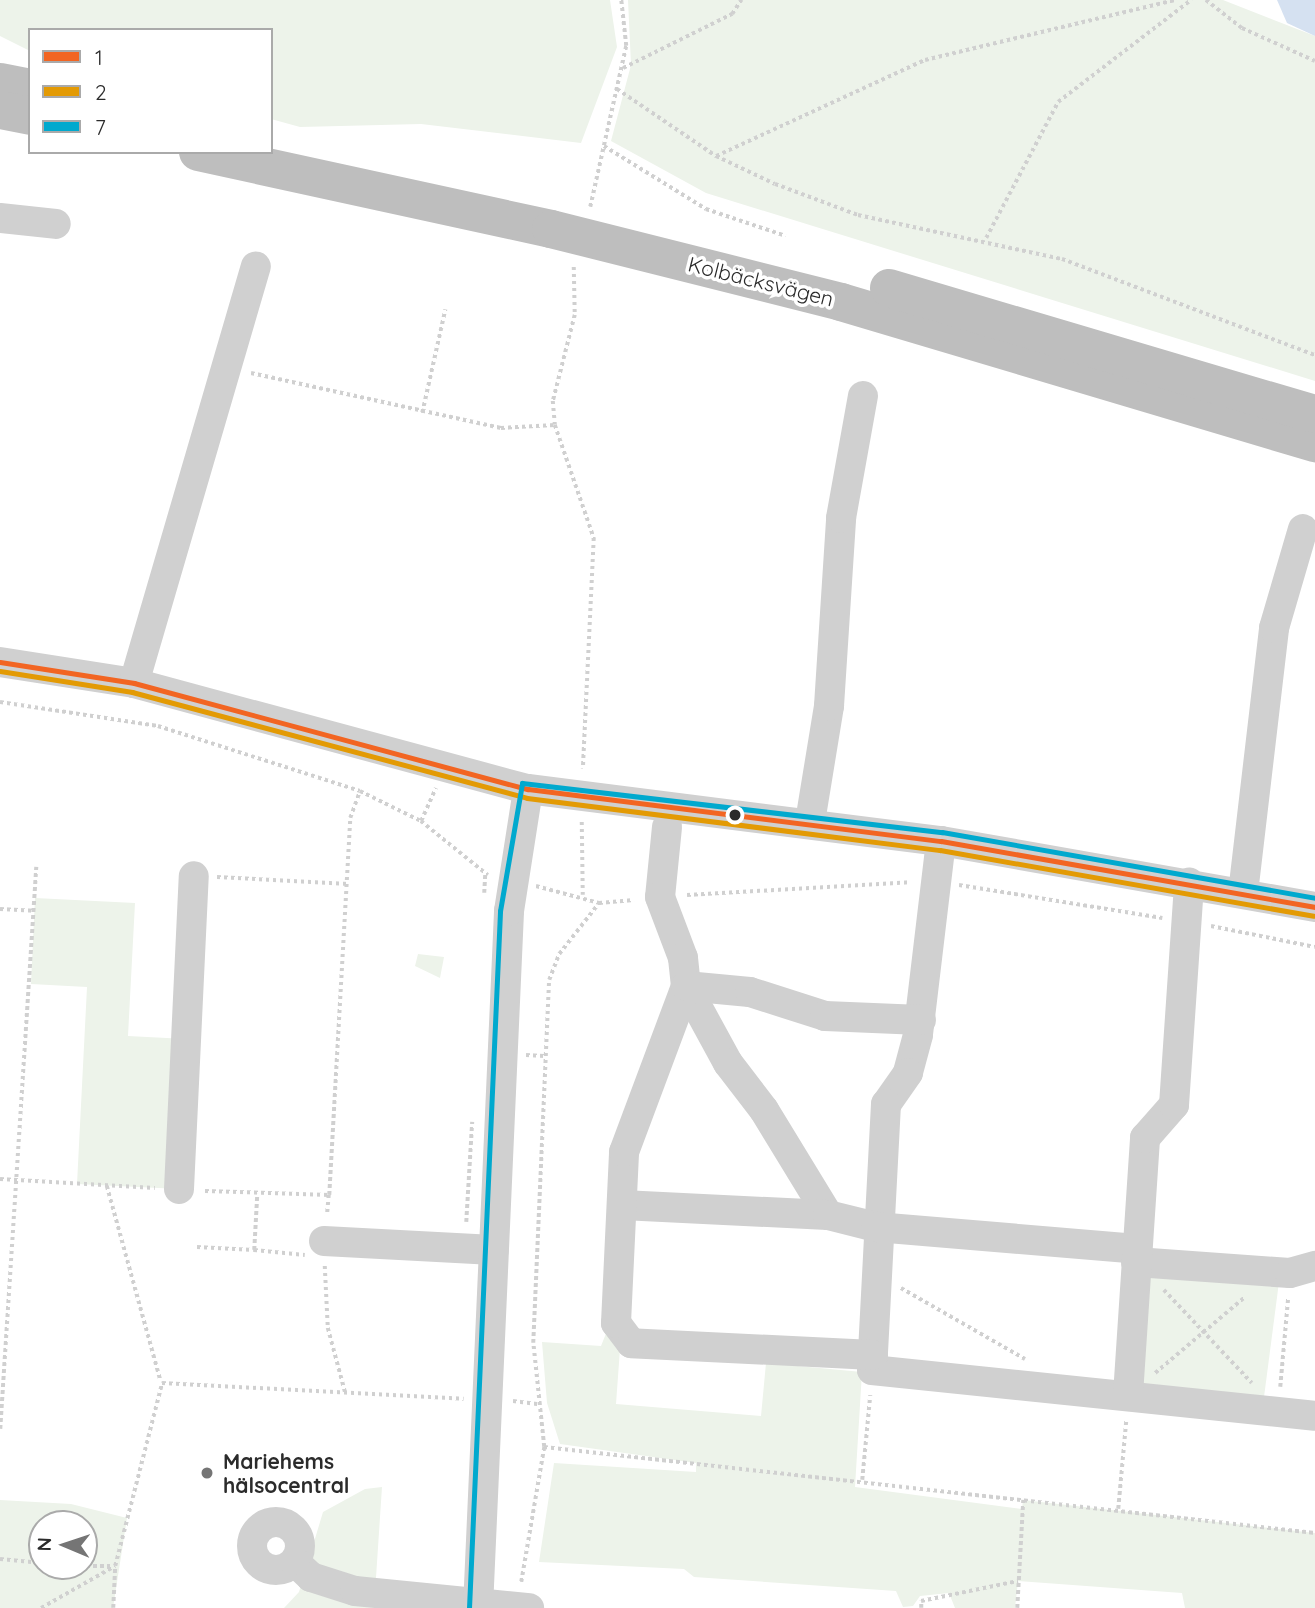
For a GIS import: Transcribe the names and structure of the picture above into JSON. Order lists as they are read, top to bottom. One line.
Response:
{"streets":{"highway":["Kolbäcksvägen"]},"places":["Mariehems hälsocentral"],"lines":["transit line 1","transit line 2","transit line 7"],"legend":["1","2","7"],"north":"left"}
